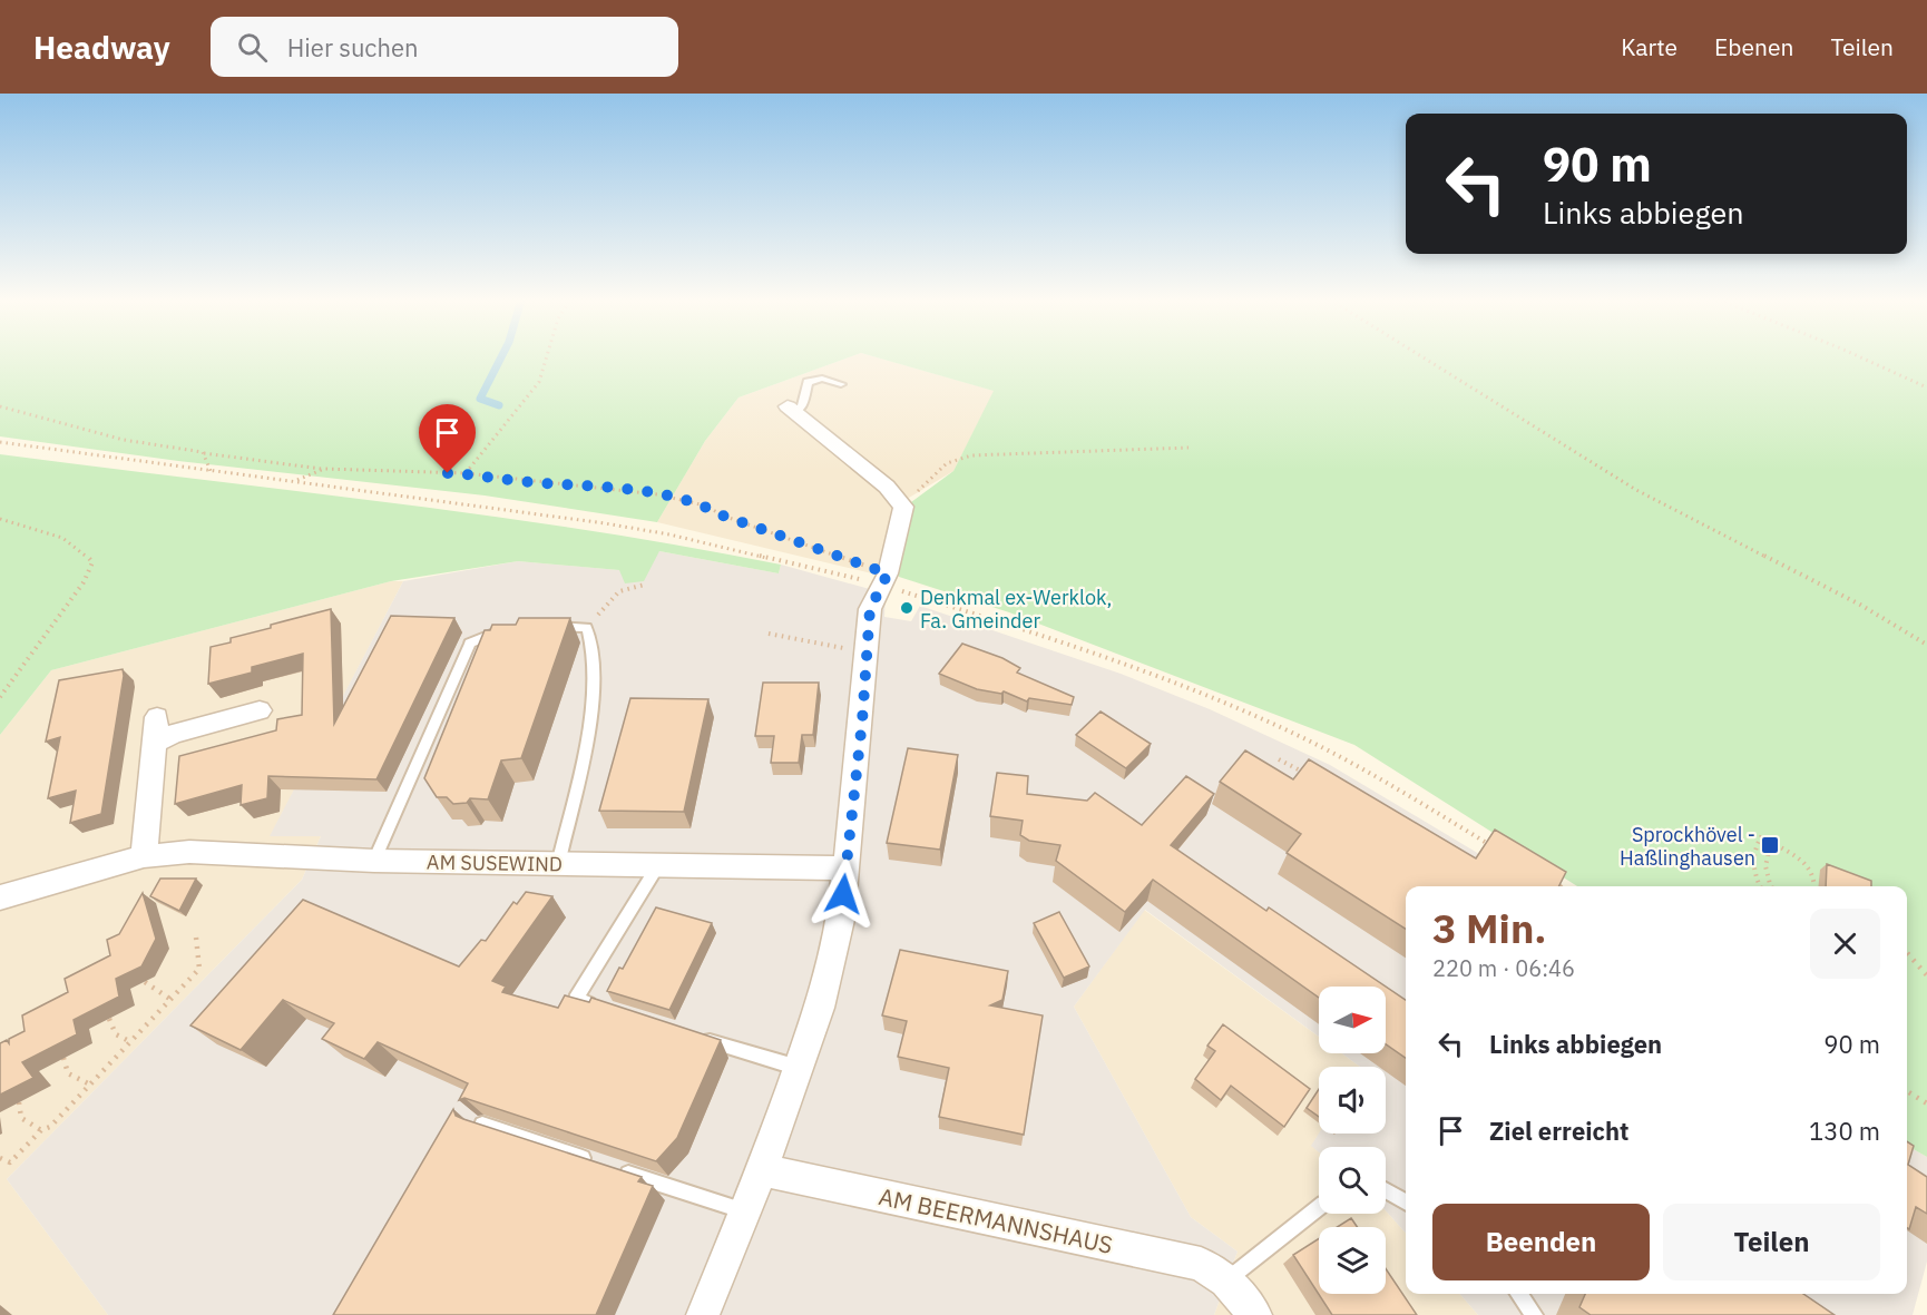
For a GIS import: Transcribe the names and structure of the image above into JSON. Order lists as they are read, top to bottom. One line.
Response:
{"streets":{"street":["AM SUSEWIND","AM BEERMANNSHAUS"]},"places":{"other":["Denkmal ex-Werklok, Fa. Gmeinder"],"transit":["Sprockhövel - Haßlinghausen"]},"north":"right","page":{"header":"Headway","search":"Hier suchen","nav":["Karte","Ebenen","Teilen"],"turn":["90 m","Links abbiegen"],"heading":["3 Min.","220 m · 06:46"],"list":[{"name":"Links abbiegen","value":"90 m"},{"name":"Ziel erreicht","value":"130 m"}],"buttons":["Beenden","Teilen"]}}
